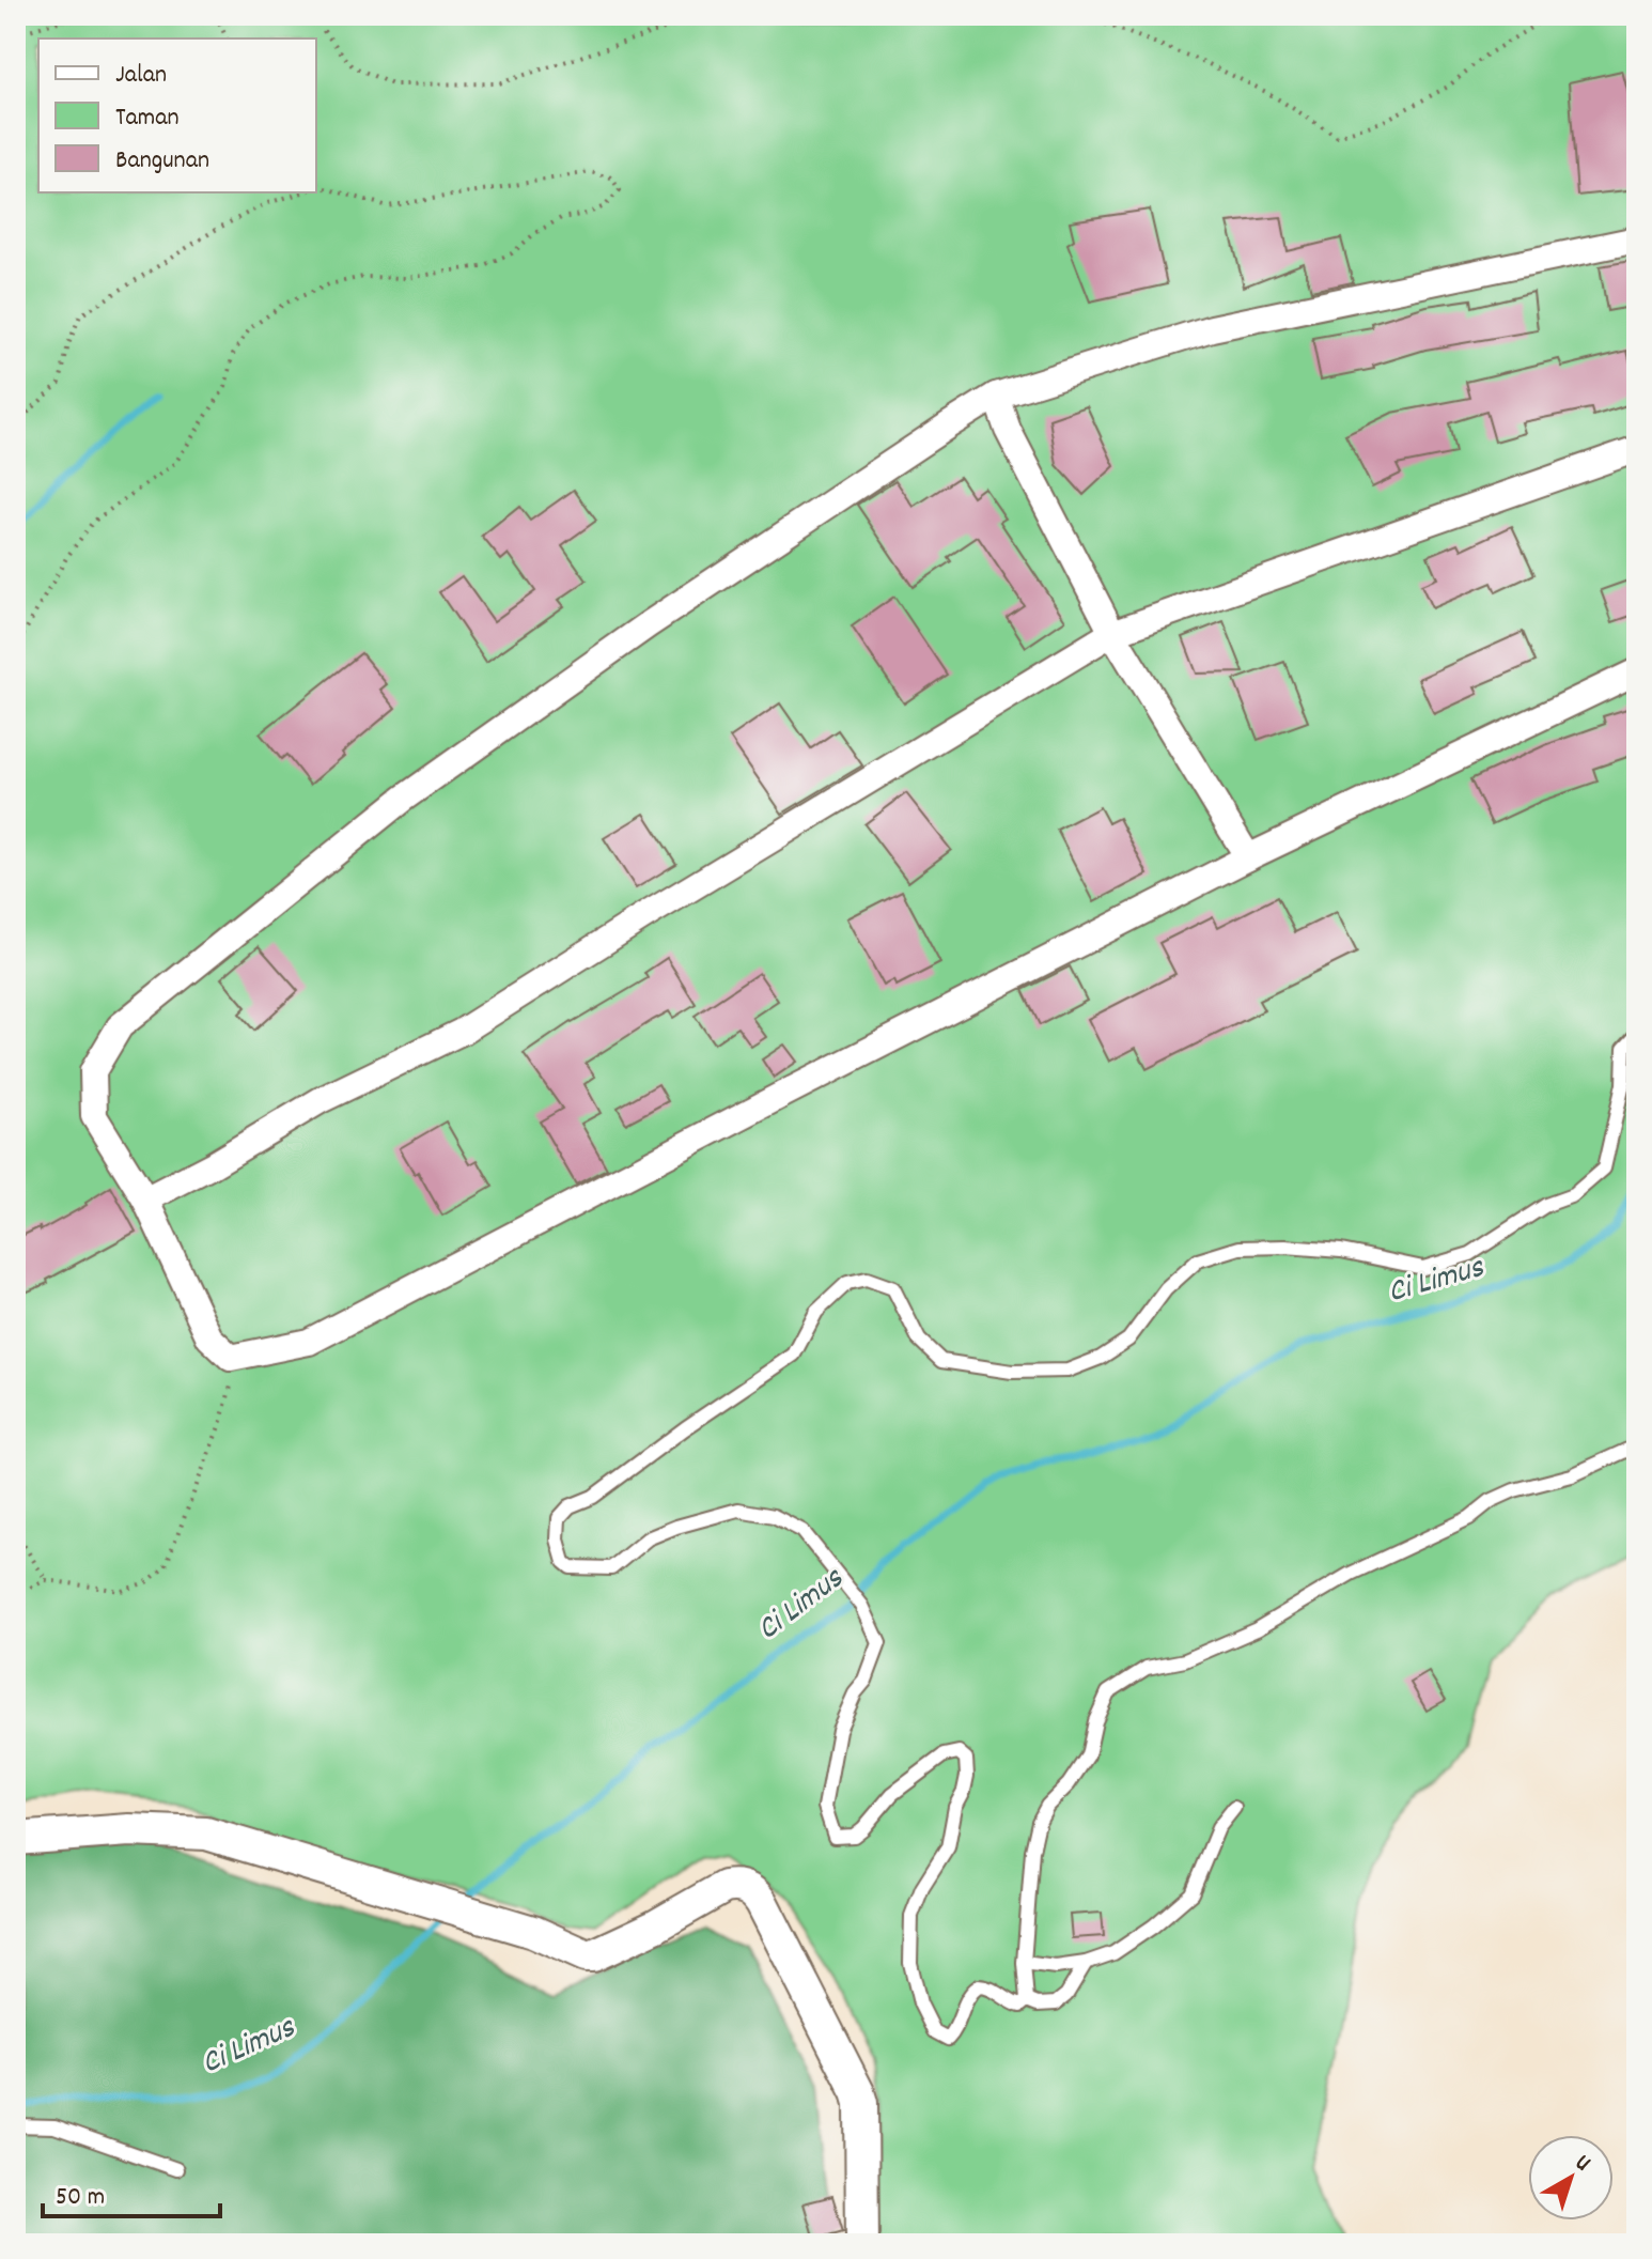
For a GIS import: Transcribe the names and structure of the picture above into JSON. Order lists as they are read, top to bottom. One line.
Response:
{"water":["Ci Limus"],"legend":["Jalan","Taman","Bangunan"],"scale_bar":"50 m","north":"top right"}
